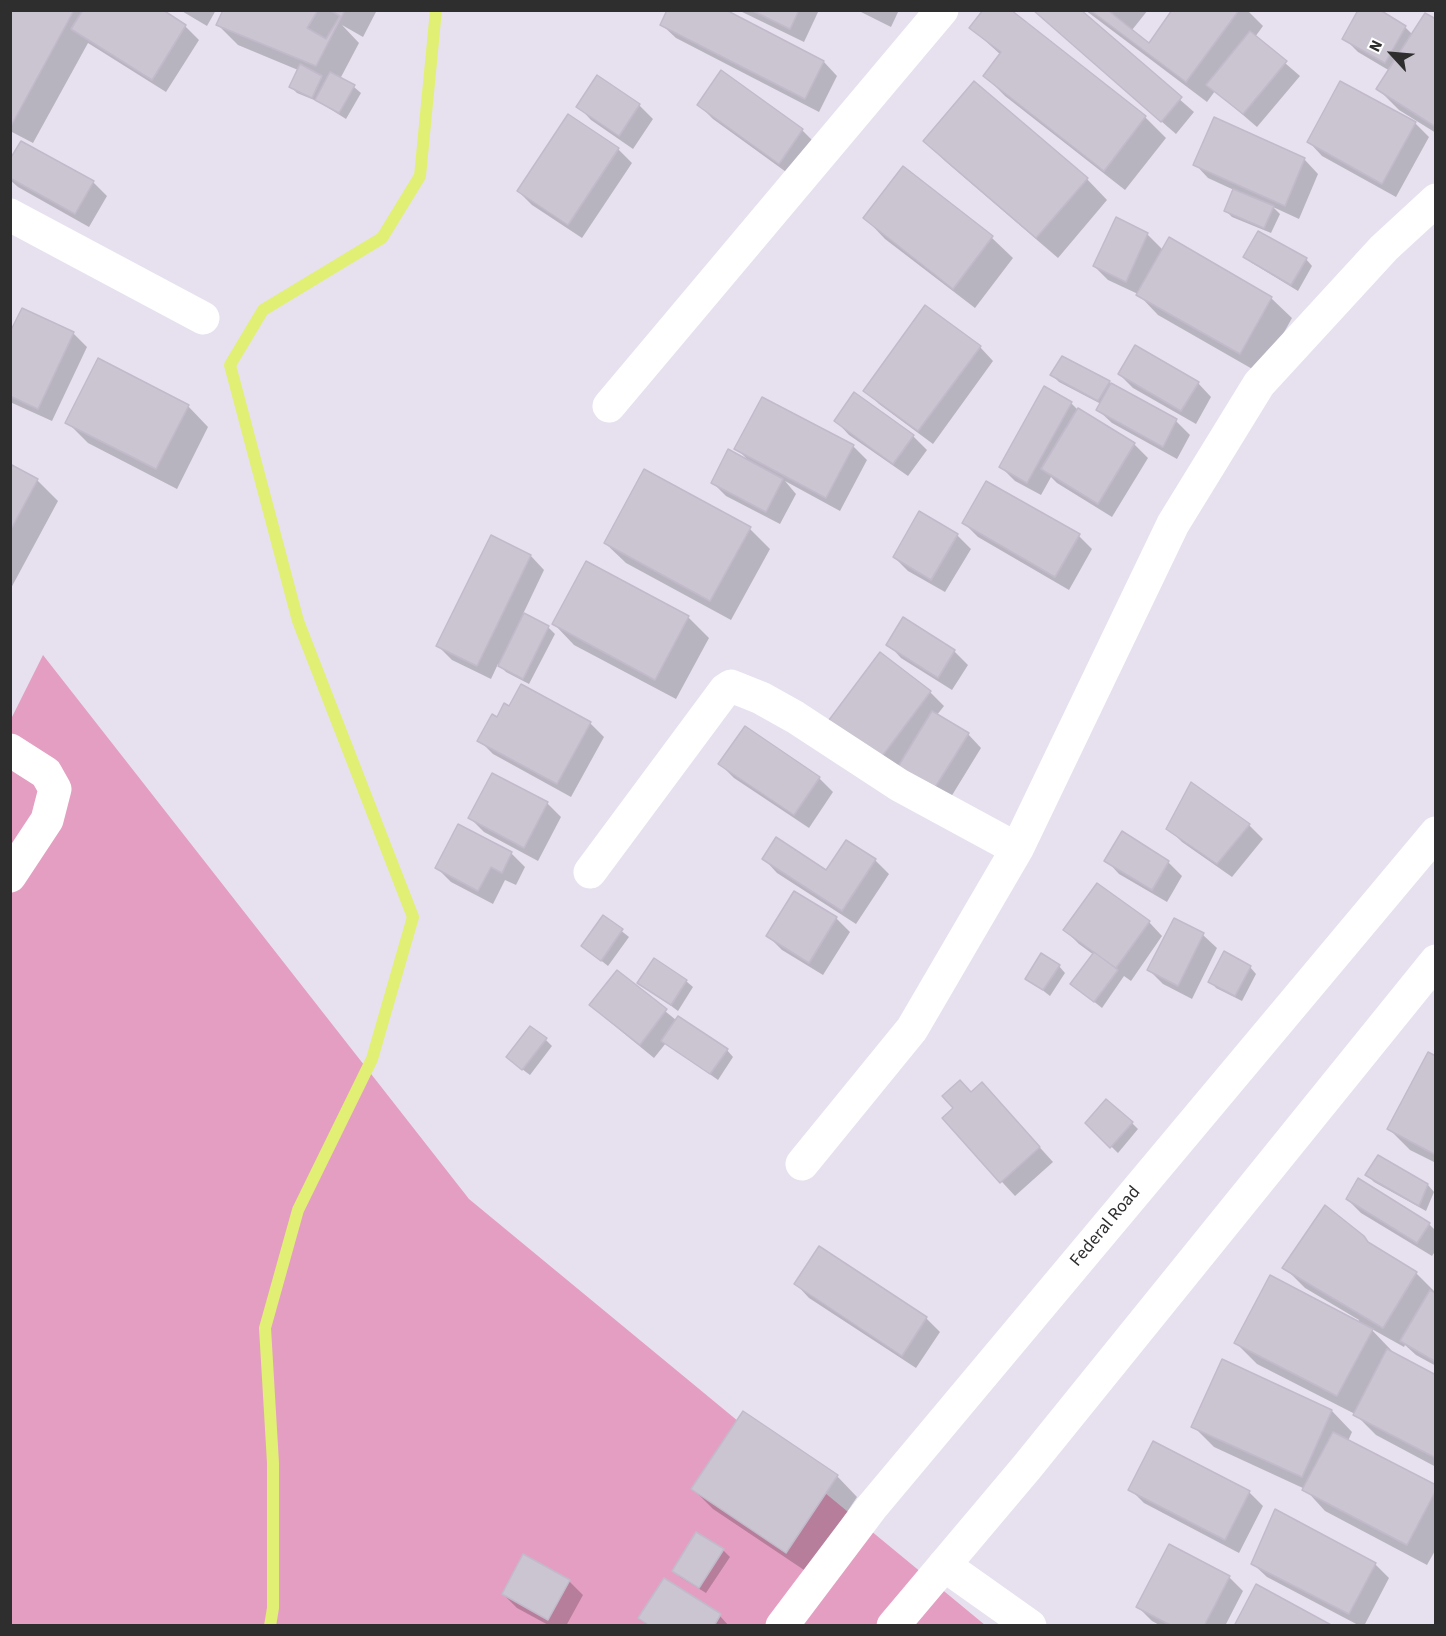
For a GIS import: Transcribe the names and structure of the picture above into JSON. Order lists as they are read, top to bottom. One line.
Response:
{"streets":{"street":["Federal Road"]},"north":"top left"}
